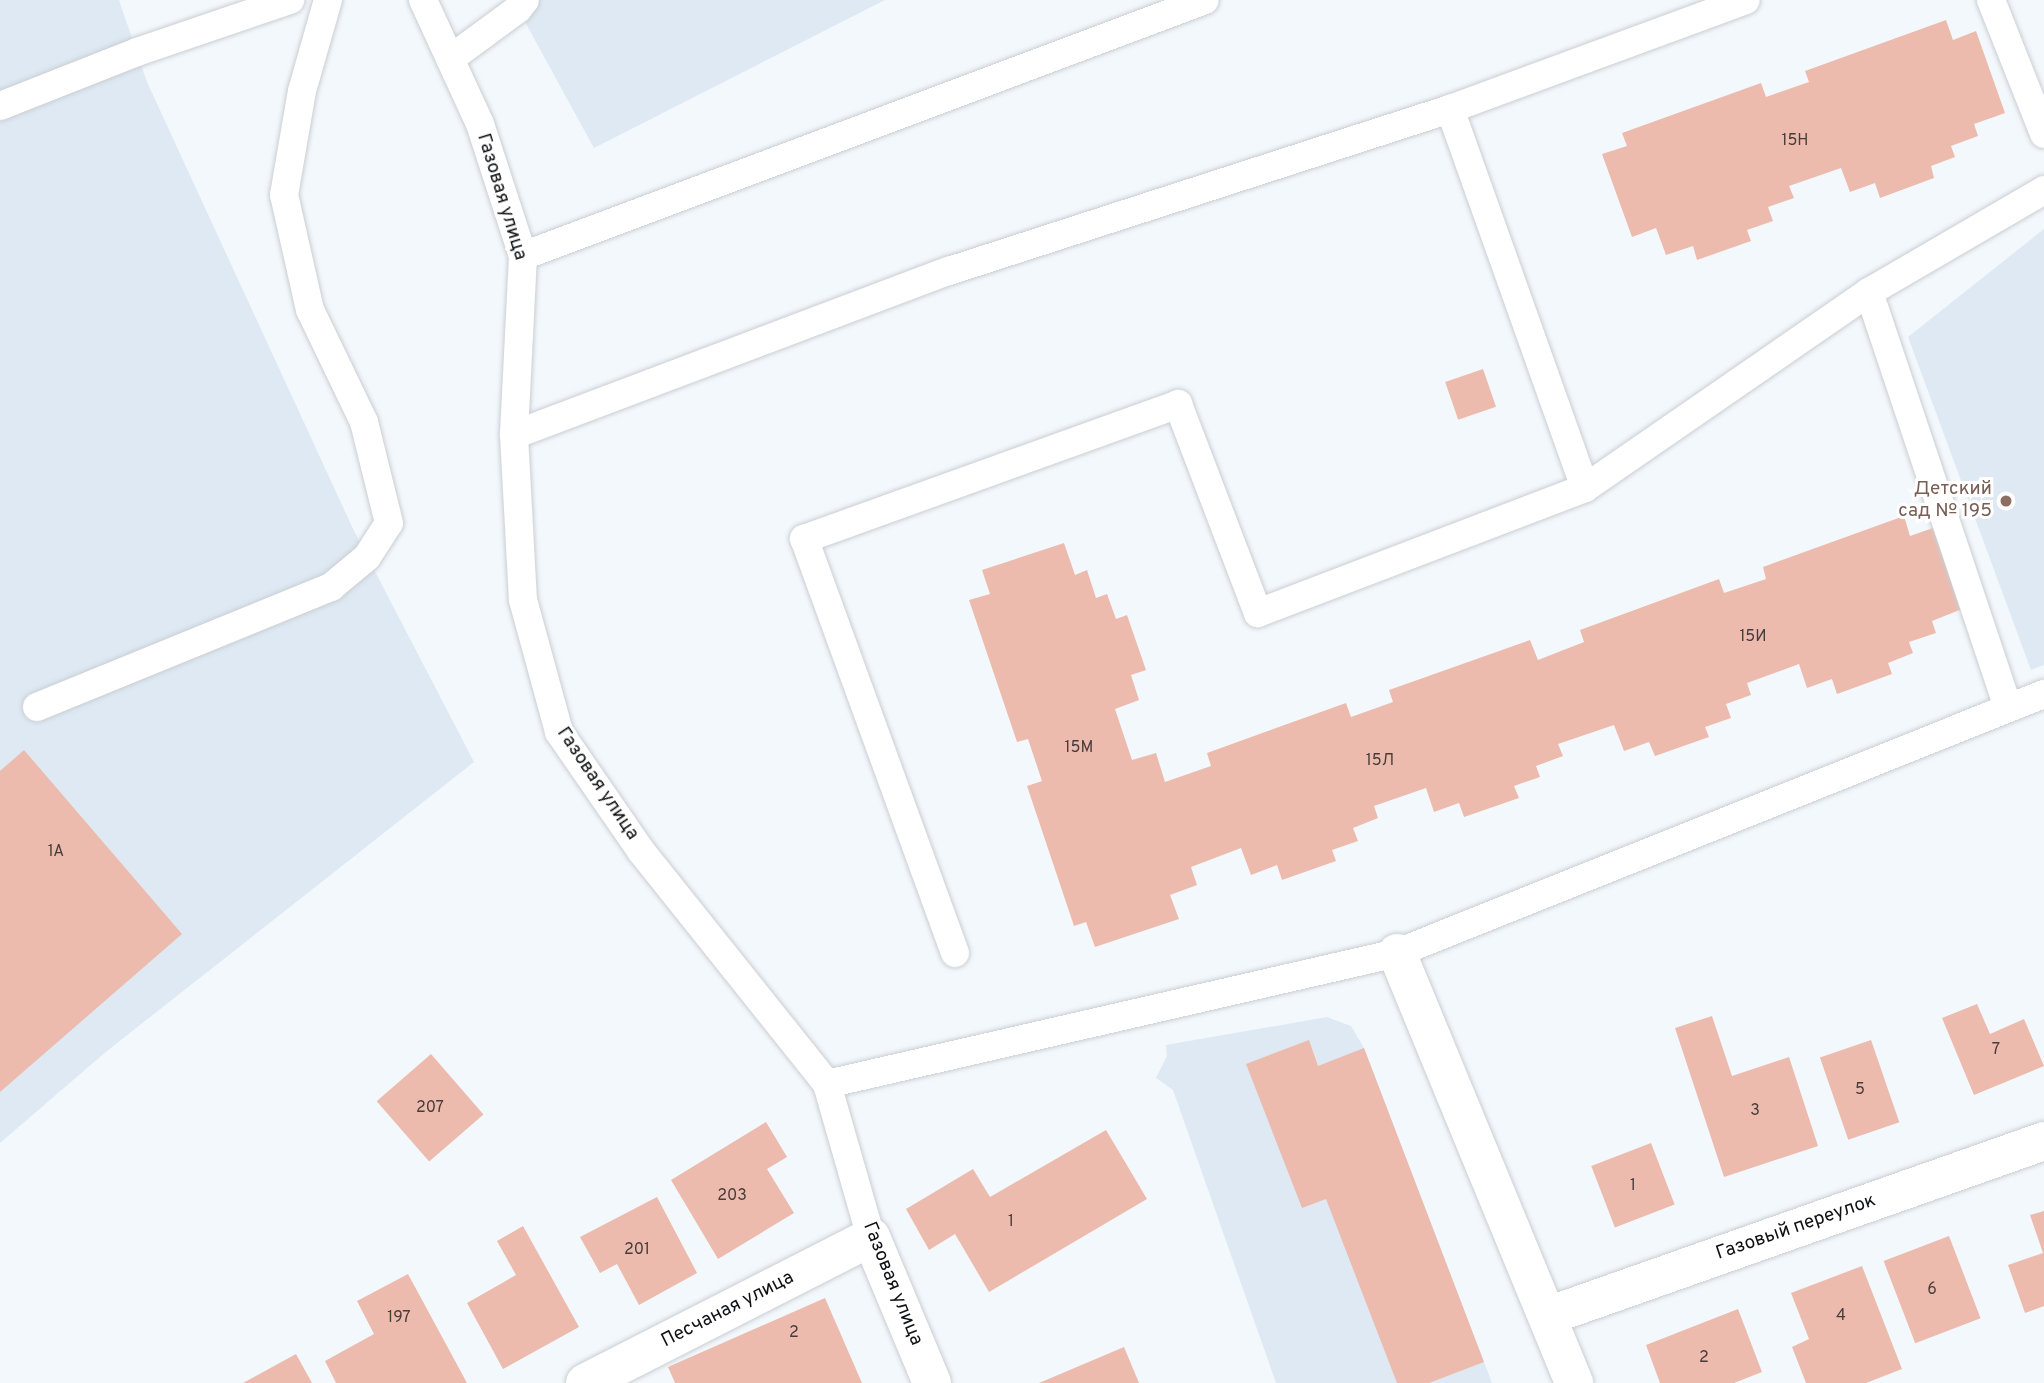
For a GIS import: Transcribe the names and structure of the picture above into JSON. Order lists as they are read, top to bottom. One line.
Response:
{"streets":{"street":["Газовая улица","Газовый переулок","Песчаная улица"]},"crossings":[["Газовая улица","Песчаная улица"]],"places":["Детский сад № 195"],"house_numbers":["15Н","15И","15М","15Л","1А","7","5","207","3","1","203","1","201","6","4","197","2","2"]}
